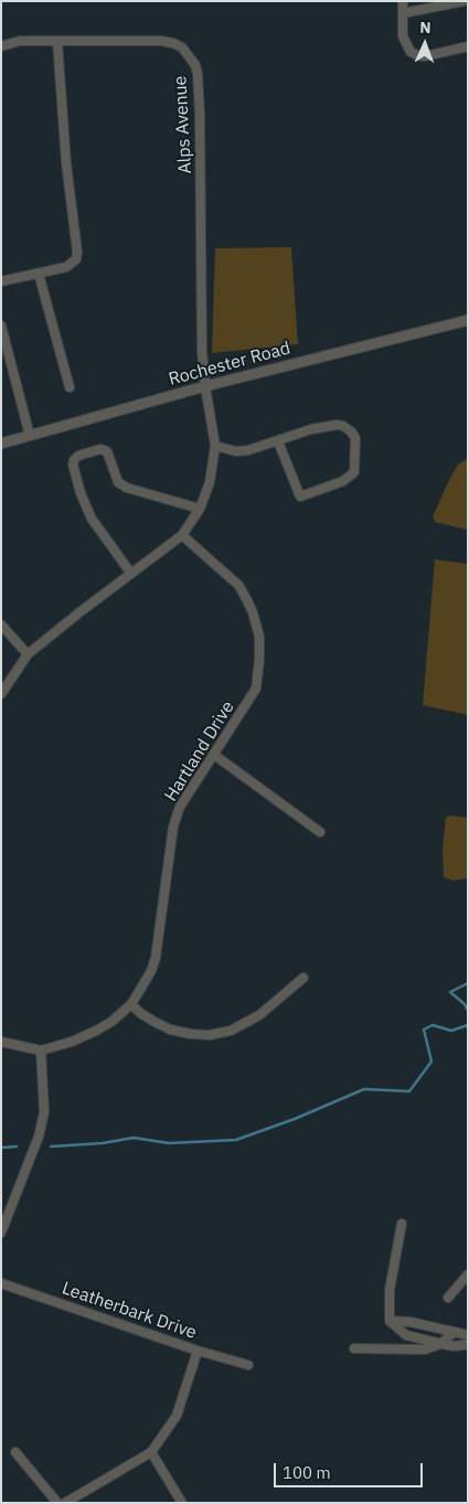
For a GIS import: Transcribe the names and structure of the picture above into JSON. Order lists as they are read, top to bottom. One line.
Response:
{"streets":{"street":["Alps Avenue","Rochester Road","Hartland Drive","Leatherbark Drive"]},"crossings":[["Alps Avenue","Rochester Road"],["Alps Avenue","Hartland Drive"]],"scale_bar":"100 m","north":"top"}
